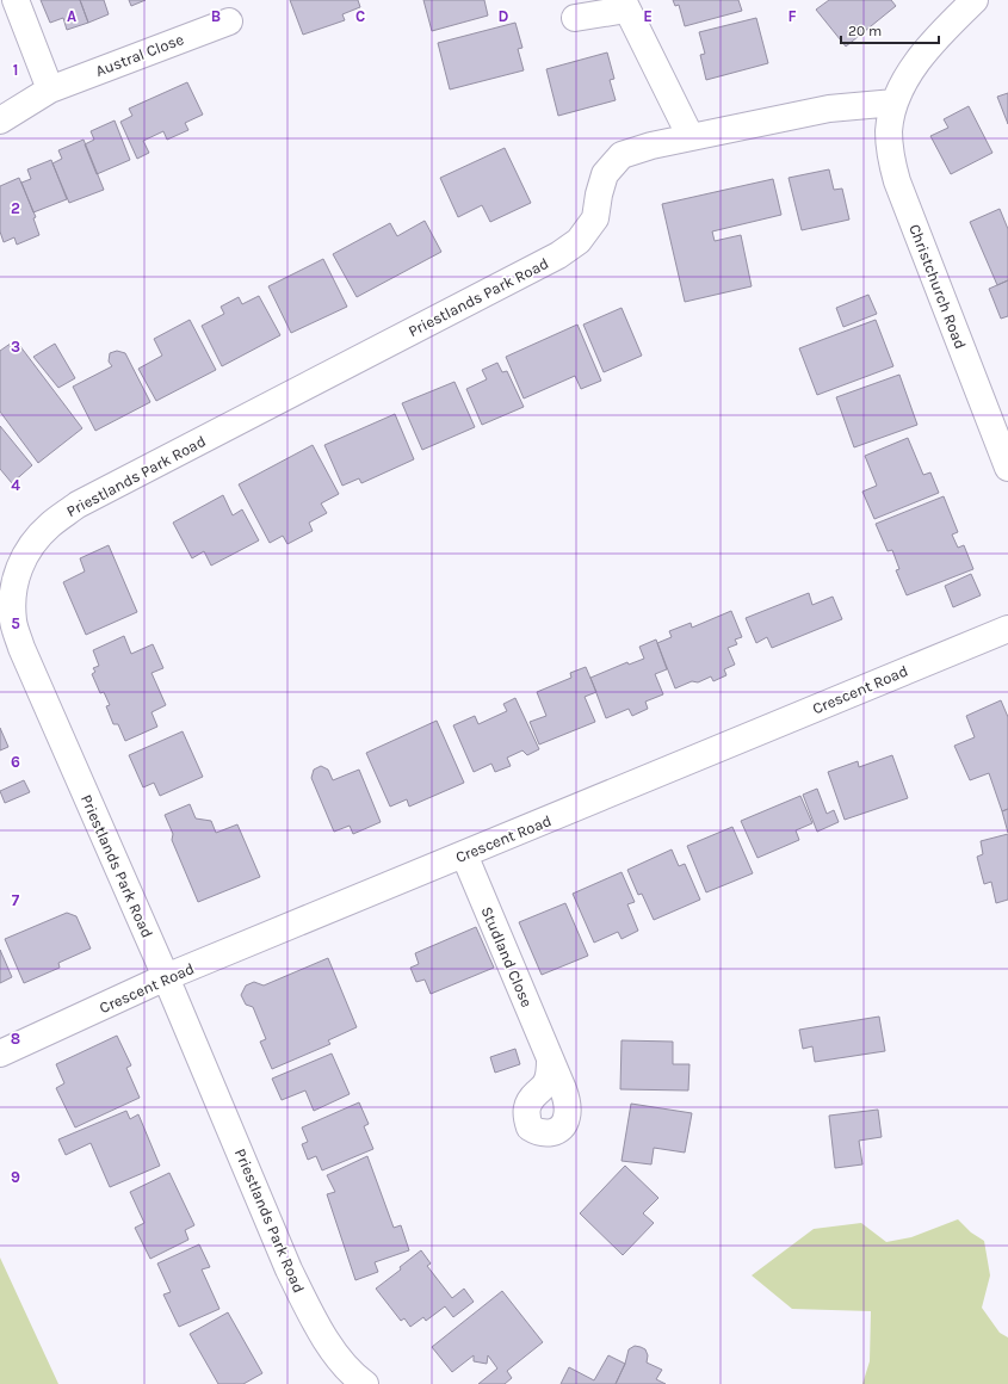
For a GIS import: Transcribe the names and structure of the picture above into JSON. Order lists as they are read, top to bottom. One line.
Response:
{"streets":{"street":["Austral Close","Christchurch Road","Priestlands Park Road","Crescent Road","Studland Close"]},"crossings":[["Christchurch Road","Priestlands Park Road"],["Priestlands Park Road","Crescent Road"],["Crescent Road","Studland Close"]],"scale_bar":"20 m","grid":{"columns":["A","B","C","D","E","F"],"rows":["1","2","3","4","5","6","7","8","9"]}}
